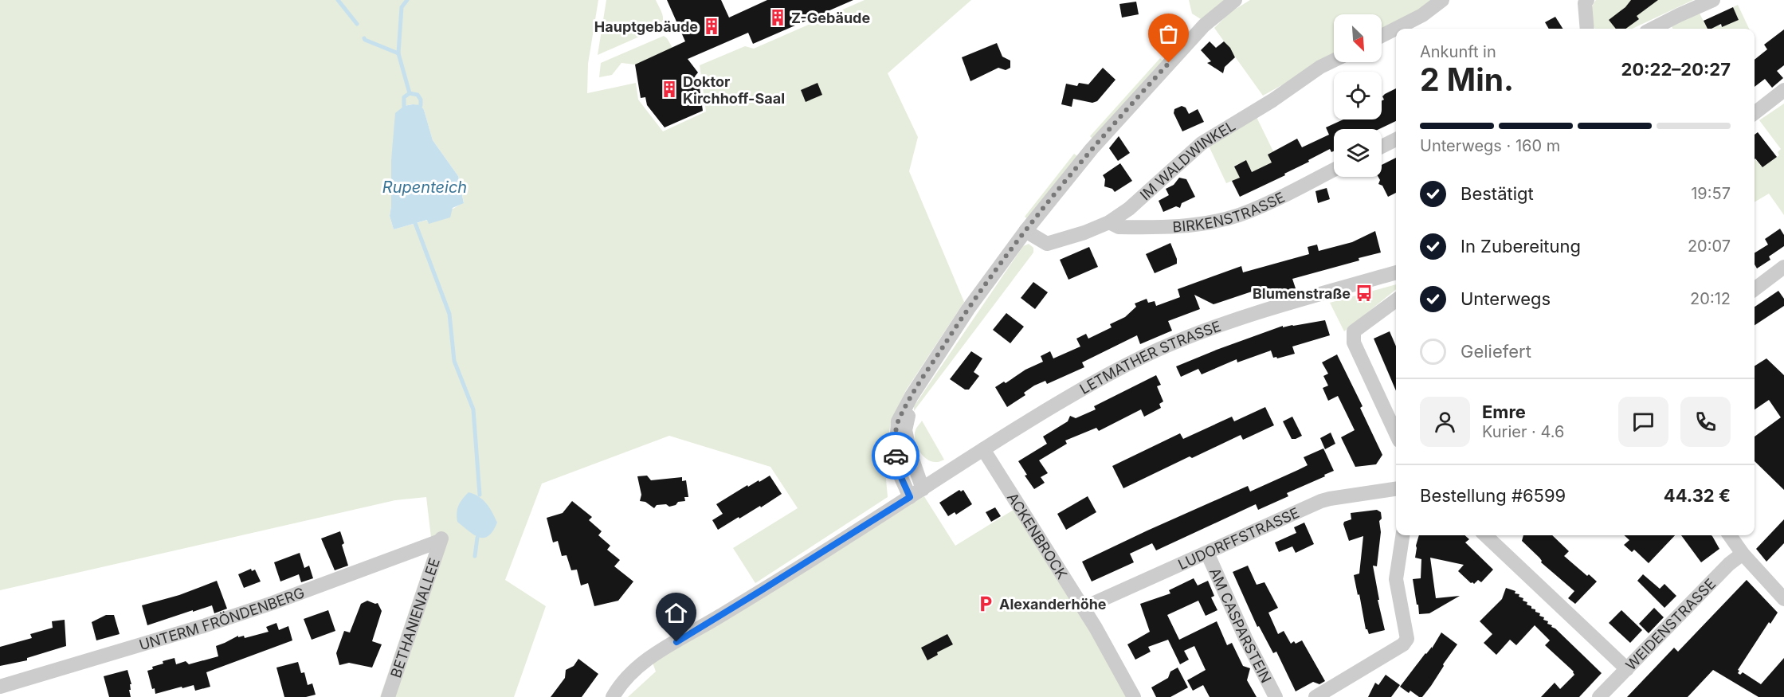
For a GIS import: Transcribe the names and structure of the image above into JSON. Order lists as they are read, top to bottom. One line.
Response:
{"streets":{"street":["IM WALDWINKEL","BIRKENSTRASSE","LETMATHER STRASSE","ACKENBROCK","LUDORFFSTRASSE","BETHANIENALLEE","UNTERM FRÖNDENBERG","WEIDENSTRASSE","AM CASPARSTEIN"]},"crossings":[["IM WALDWINKEL","BIRKENSTRASSE"],["LETMATHER STRASSE","ACKENBROCK"],["ACKENBROCK","LUDORFFSTRASSE"],["LUDORFFSTRASSE","AM CASPARSTEIN"],["BETHANIENALLEE","UNTERM FRÖNDENBERG"]],"water":["Rupenteich"],"places":{"building":["Z-Gebäude","Hauptgebäude","Doktor Kirchhoff-Saal"],"bus stop":["Blumenstraße"],"parking":["Alexanderhöhe"]},"north":"bottom right","page":{"heading":["2 Min.","Ankunft in","20:22–20:27"],"panel":["Emre","Kurier · 4.6","Bestellung #6599","44.32 €"],"bar":"Unterwegs · 160 m","list":[["Bestätigt","19:57"],["In Zubereitung","20:07"],["Unterwegs","20:12"],"Geliefert"]}}
